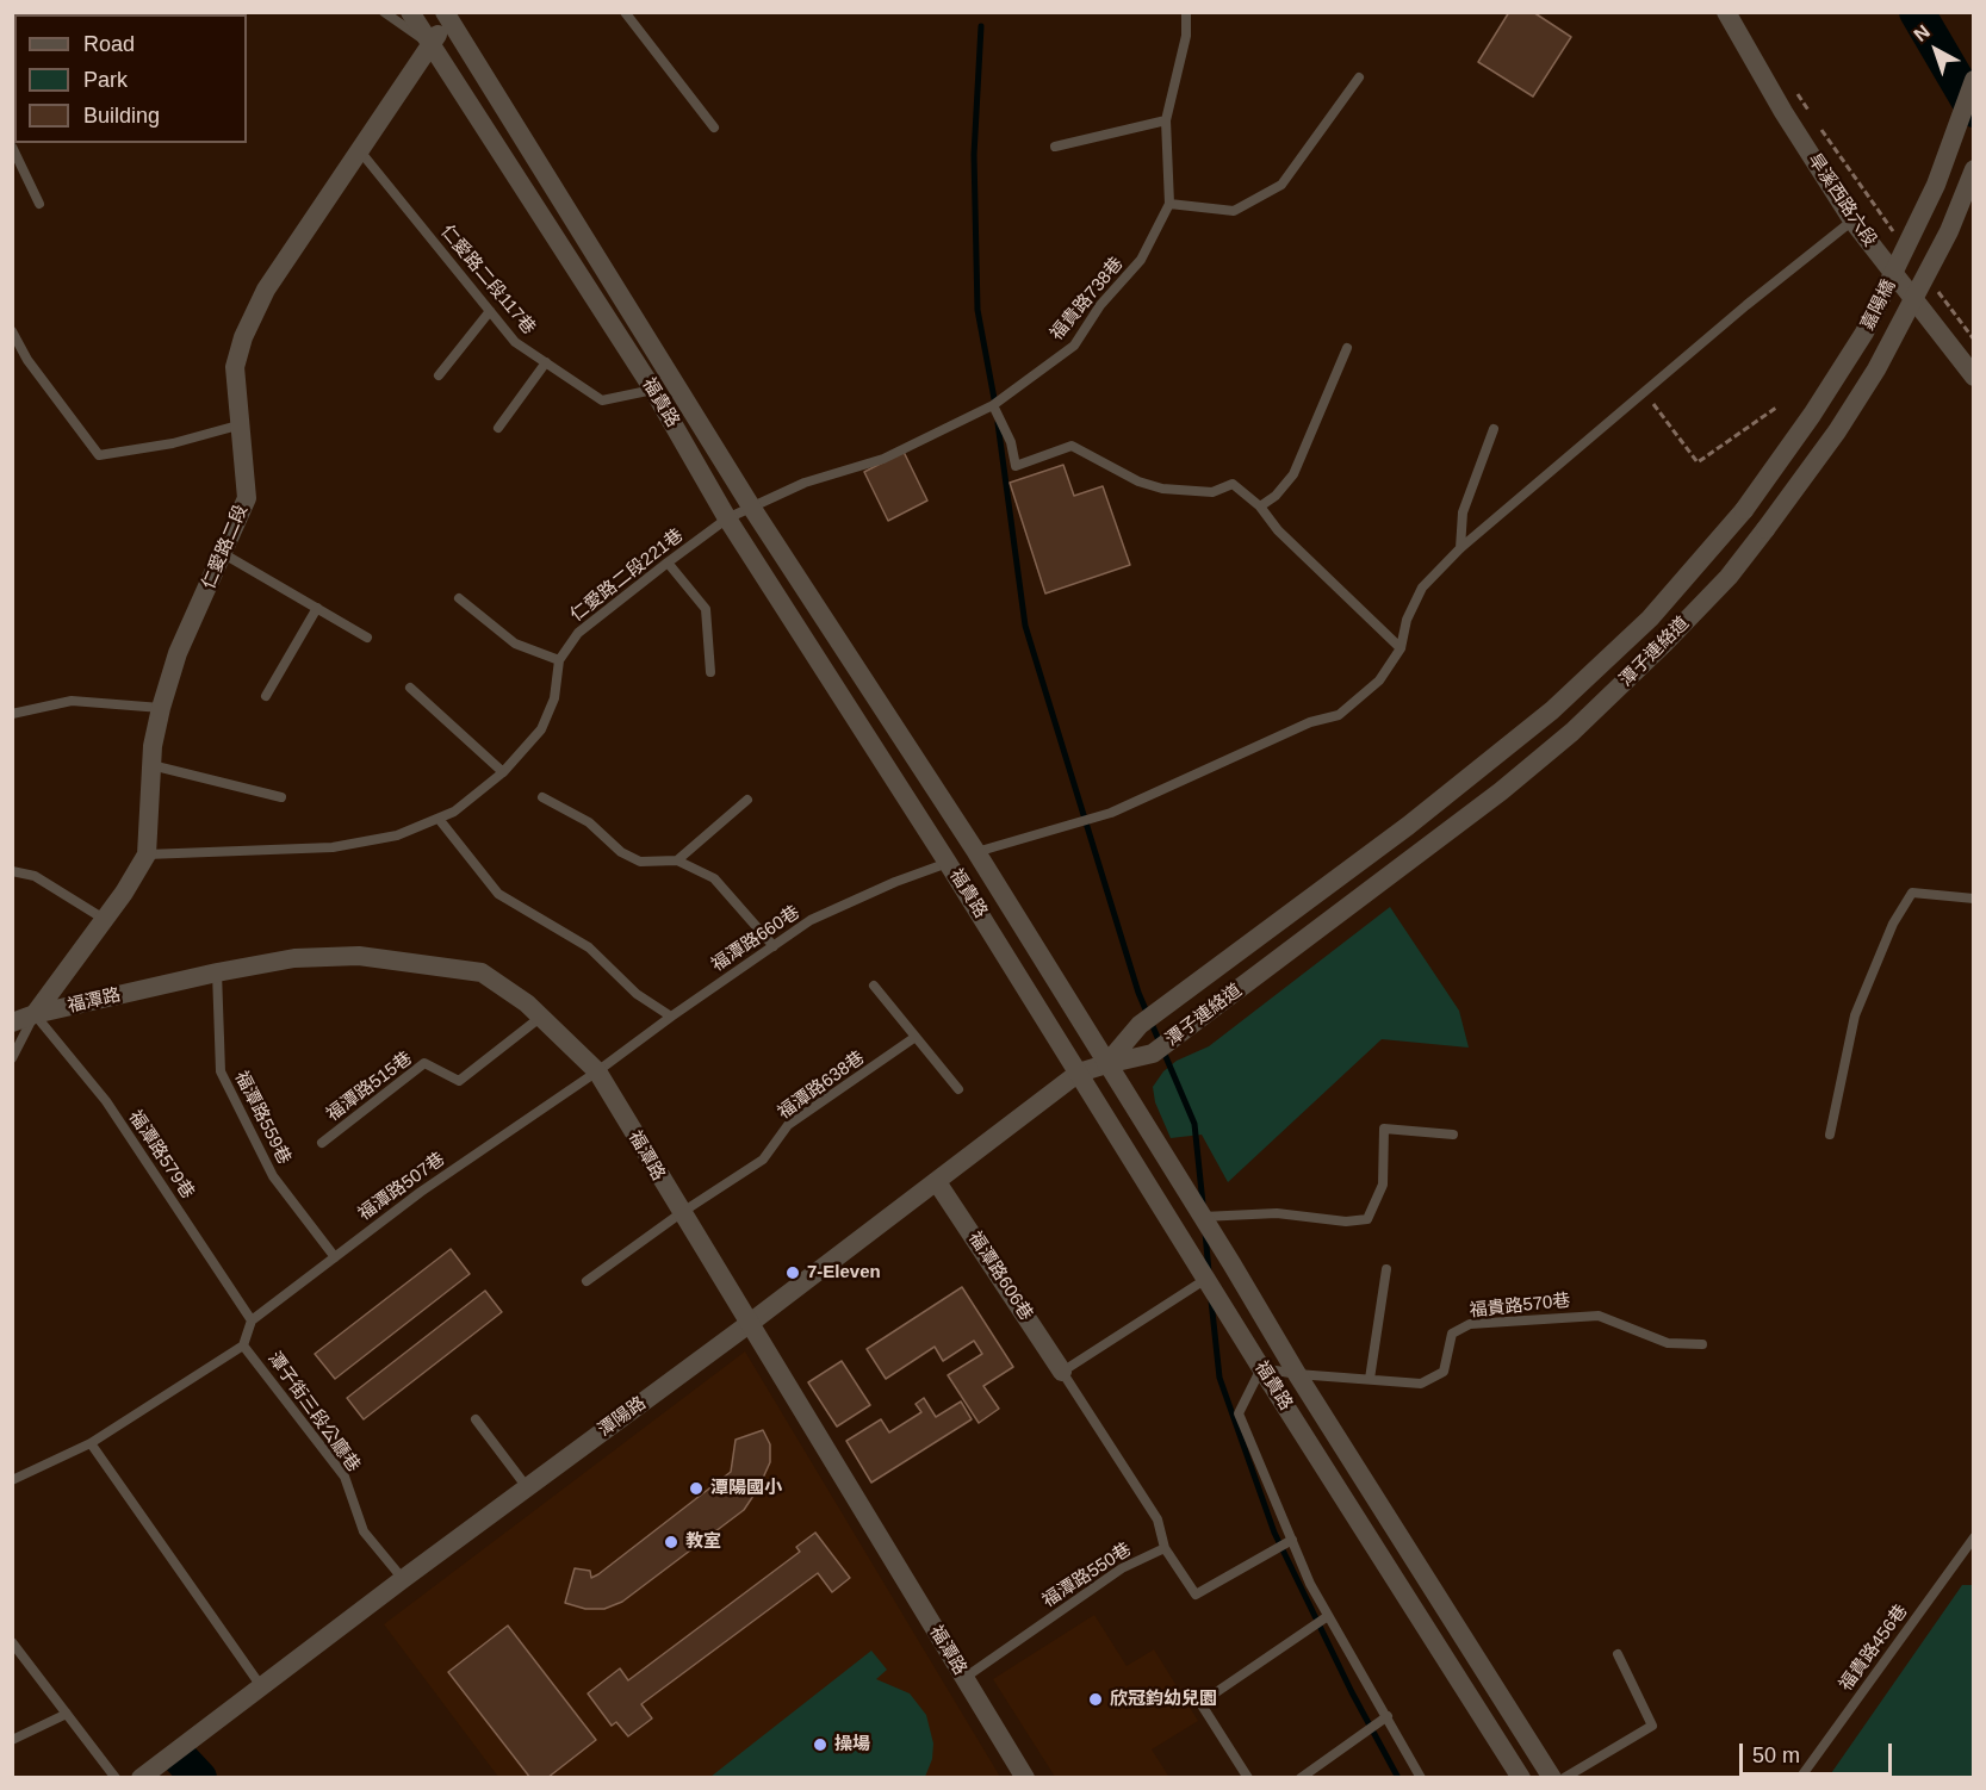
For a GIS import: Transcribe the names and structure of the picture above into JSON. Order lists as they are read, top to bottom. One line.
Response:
{"streets":{"street":["旱溪西路六段","嘉陽橋","福貴路","仁愛路二段","潭子連絡道","福潭路","福潭路606巷","潭陽路"],"lane":["仁愛路二段117巷","福貴路738巷","仁愛路二段221巷","福潭路660巷","福潭路638巷","福潭路515巷","福潭路559巷","福潭路579巷","福潭路507巷","福貴路570巷","潭子街三段公廳巷","福潭路550巷","福貴路456巷"]},"crossings":[["仁愛路二段117巷","福貴路"],["仁愛路二段117巷","仁愛路二段"],["福貴路738巷","福貴路"],["福貴路738巷","仁愛路二段221巷"],["嘉陽橋","潭子連絡道"],["福貴路","仁愛路二段"],["福貴路","仁愛路二段221巷"],["福貴路","潭子連絡道"],["福貴路","福潭路660巷"],["福貴路","福貴路570巷"],["福貴路","潭陽路"],["仁愛路二段","仁愛路二段221巷"],["潭子連絡道","潭陽路"],["福潭路660巷","福潭路"],["福潭路660巷","福潭路507巷"],["福潭路","福潭路638巷"],["福潭路","福潭路515巷"],["福潭路","福潭路559巷"],["福潭路","福潭路579巷"],["福潭路","福潭路507巷"],["福潭路","潭陽路"],["福潭路","福潭路550巷"],["福潭路559巷","福潭路507巷"],["福潭路579巷","福潭路507巷"],["福潭路606巷","潭陽路"],["潭子街三段公廳巷","潭陽路"]],"places":["7-Eleven","潭陽國小","教室","欣冠鈞幼兒園","操場"],"legend":["Road","Park","Building"],"scale_bar":"50 m","north":"top left"}
